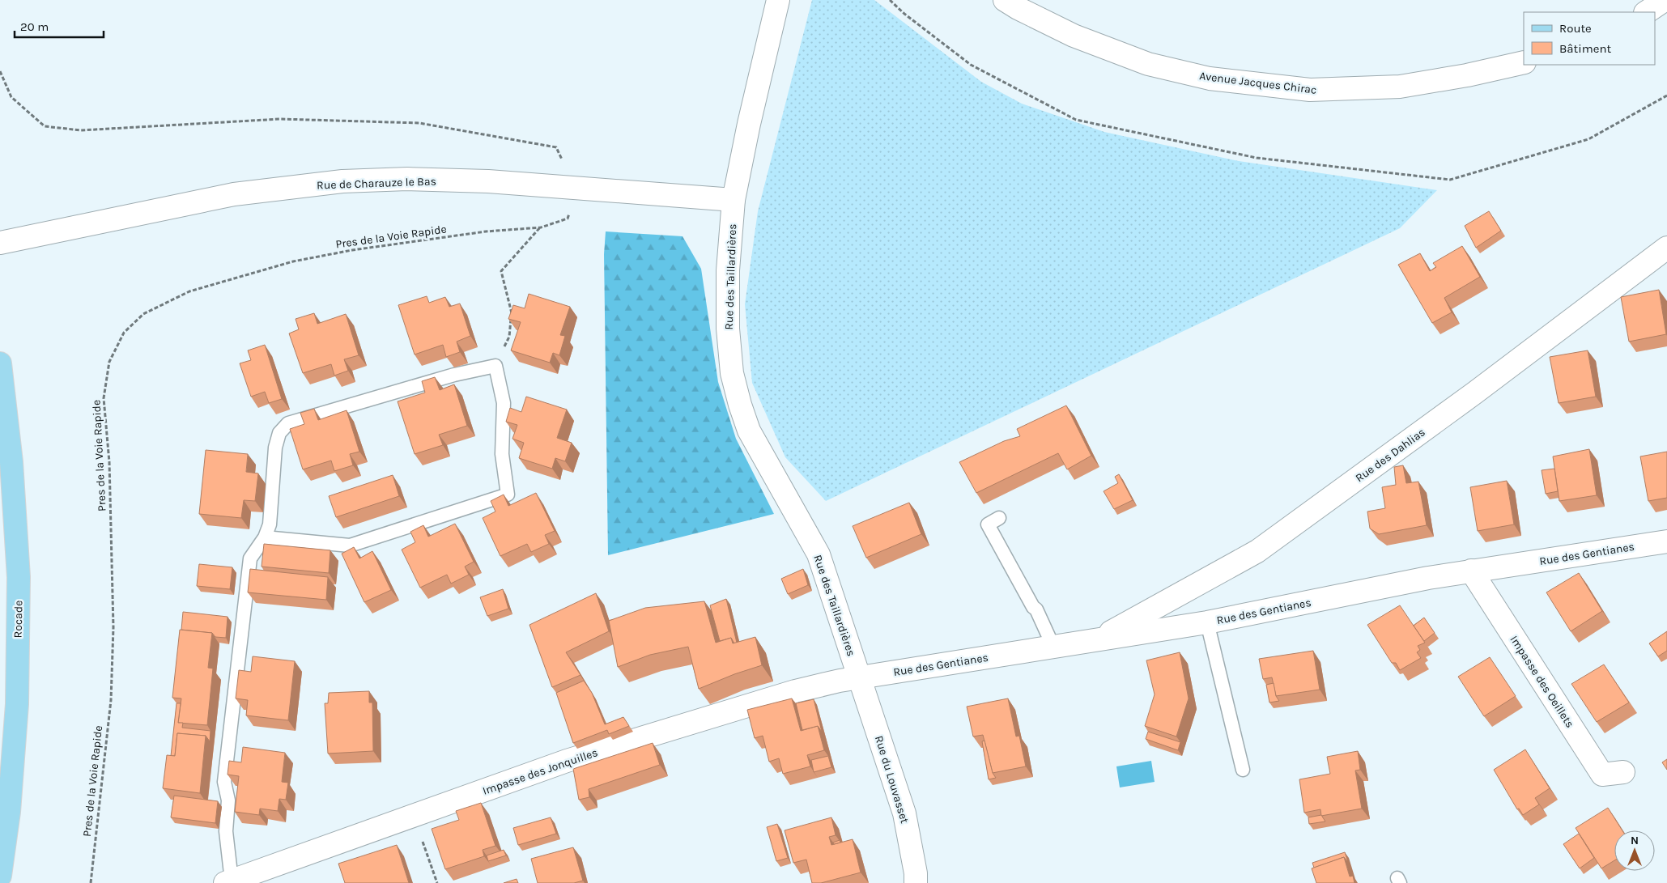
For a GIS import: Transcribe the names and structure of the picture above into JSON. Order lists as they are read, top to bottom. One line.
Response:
{"streets":{"main road":["Rocade"],"street":["Avenue Jacques Chirac","Rue de Charauze le Bas","Rue des Taillardières","Rue des Dahlias","Rue des Gentianes","Impasse des Oeillets","Impasse des Jonquilles","Rue du Louvasset"],"path":["Pres de la Voie Rapide"]},"crossings":[["Rue de Charauze le Bas","Pres de la Voie Rapide"],["Rue de Charauze le Bas","Rue des Taillardières"],["Rue des Taillardières","Rue des Gentianes"],["Rue des Taillardières","Impasse des Jonquilles"],["Rue des Taillardières","Rue du Louvasset"],["Rue des Dahlias","Rue des Gentianes"],["Rue des Gentianes","Impasse des Oeillets"],["Rue des Gentianes","Impasse des Jonquilles"],["Rue des Gentianes","Rue du Louvasset"],["Impasse des Jonquilles","Rue du Louvasset"]],"legend":["Route","Bâtiment"],"scale_bar":"20 m","north":"top"}
